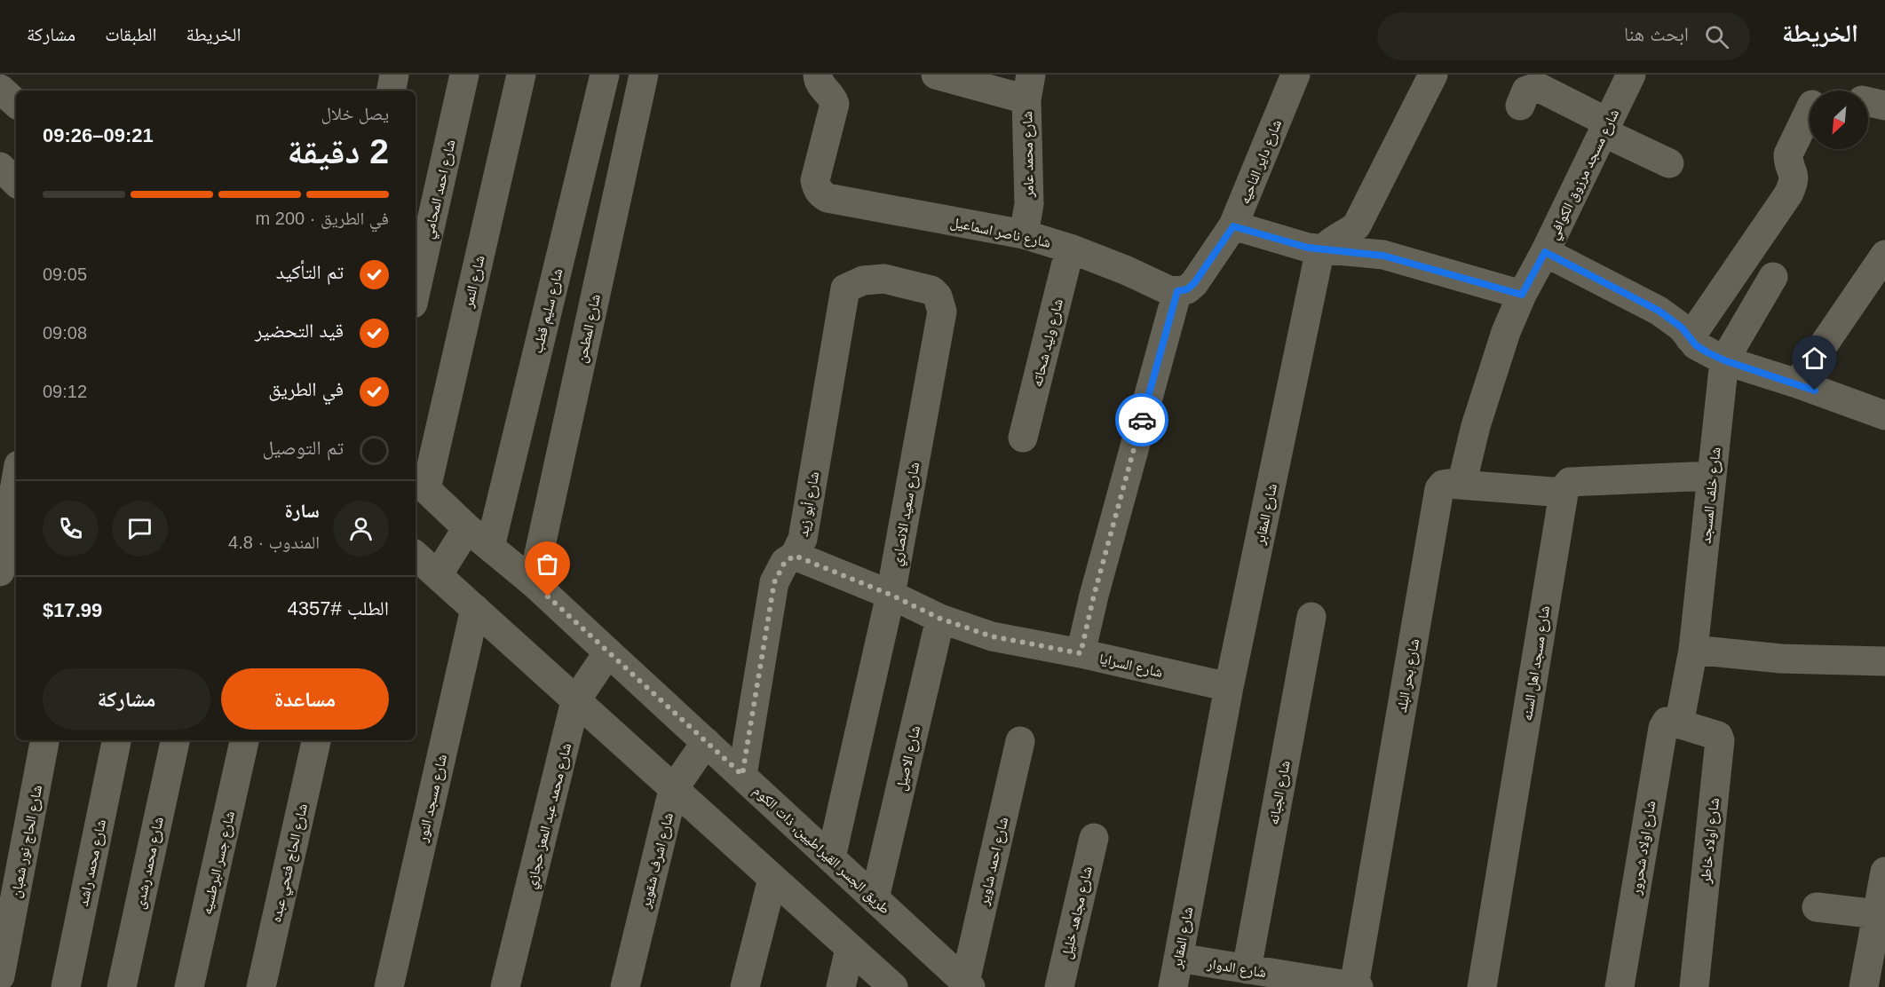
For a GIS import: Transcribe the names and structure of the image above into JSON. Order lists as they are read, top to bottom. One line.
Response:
{"streets":{"street":["شارع محمد عامر","شارع داير الناحيه","شارع مسجد مرزوق الكوافي","شارع احمد المحامي","شارع ناصر اسماعيل","شارع النمر","شارع سليم قطب","شارع المطحن","شارع وليد شحاته","شارع خلف المسجد","شارع أبو زيد","شارع سعيد الانصاري","شارع المقابر","شارع مسجد اهل السنه","شارع السرايا","شارع بحر البلد","شارع الاصيل","شارع الجبانه","شارع مسجد النور","شارع محمد عبد المعز حجازي","شارع اولاد خاطر","شارع الحاج نور شعبان","شارع اولاد شحرور","طريق الجسر القيراطيين, ذات الكوم","شارع اشرف شقوير","شارع احمد شاوير","شارع محمد راشد","شارع محمد رشدى","شارع جسر البرطسيه","شارع الحاج فتحي عبده","شارع مجاهد خليل","شارع الدوار"]},"crossings":[["شارع محمد عامر","شارع ناصر اسماعيل"],["شارع داير الناحيه","شارع ناصر اسماعيل"],["شارع مسجد مرزوق الكوافي","شارع بحر البلد"],["شارع ناصر اسماعيل","شارع وليد شحاته"],["شارع النمر","طريق الجسر القيراطيين, ذات الكوم"],["شارع سليم قطب","طريق الجسر القيراطيين, ذات الكوم"],["شارع المطحن","طريق الجسر القيراطيين, ذات الكوم"],["شارع خلف المسجد","شارع اولاد خاطر"],["شارع خلف المسجد","شارع اولاد شحرور"],["شارع أبو زيد","شارع سعيد الانصاري"],["شارع أبو زيد","شارع السرايا"],["شارع أبو زيد","طريق الجسر القيراطيين, ذات الكوم"],["شارع سعيد الانصاري","شارع السرايا"],["شارع سعيد الانصاري","طريق الجسر القيراطيين, ذات الكوم"],["شارع المقابر","شارع السرايا"],["شارع المقابر","شارع الدوار"],["شارع مسجد اهل السنه","شارع بحر البلد"],["شارع السرايا","شارع الاصيل"],["شارع بحر البلد","شارع الدوار"],["شارع الاصيل","طريق الجسر القيراطيين, ذات الكوم"],["شارع الجبانه","شارع الدوار"],["شارع محمد عبد المعز حجازي","طريق الجسر القيراطيين, ذات الكوم"],["شارع اولاد خاطر","شارع اولاد شحرور"],["طريق الجسر القيراطيين, ذات الكوم","شارع اشرف شقوير"],["طريق الجسر القيراطيين, ذات الكوم","شارع احمد شاوير"]],"north":"bottom left","page":{"header":"الخريطة","search":"ابحث هنا","nav":["الخريطة","الطبقات","مشاركة"],"heading":["2 دقيقة","يصل خلال","09:21–09:26"],"panel":["سارة","المندوب · 4.8","الطلب #4357","$17.99"],"bar":"في الطريق · 200 m","list":[["تم التأكيد","09:05"],["قيد التحضير","09:08"],["في الطريق","09:12"],"تم التوصيل"],"buttons":["مساعدة","مشاركة"]}}
